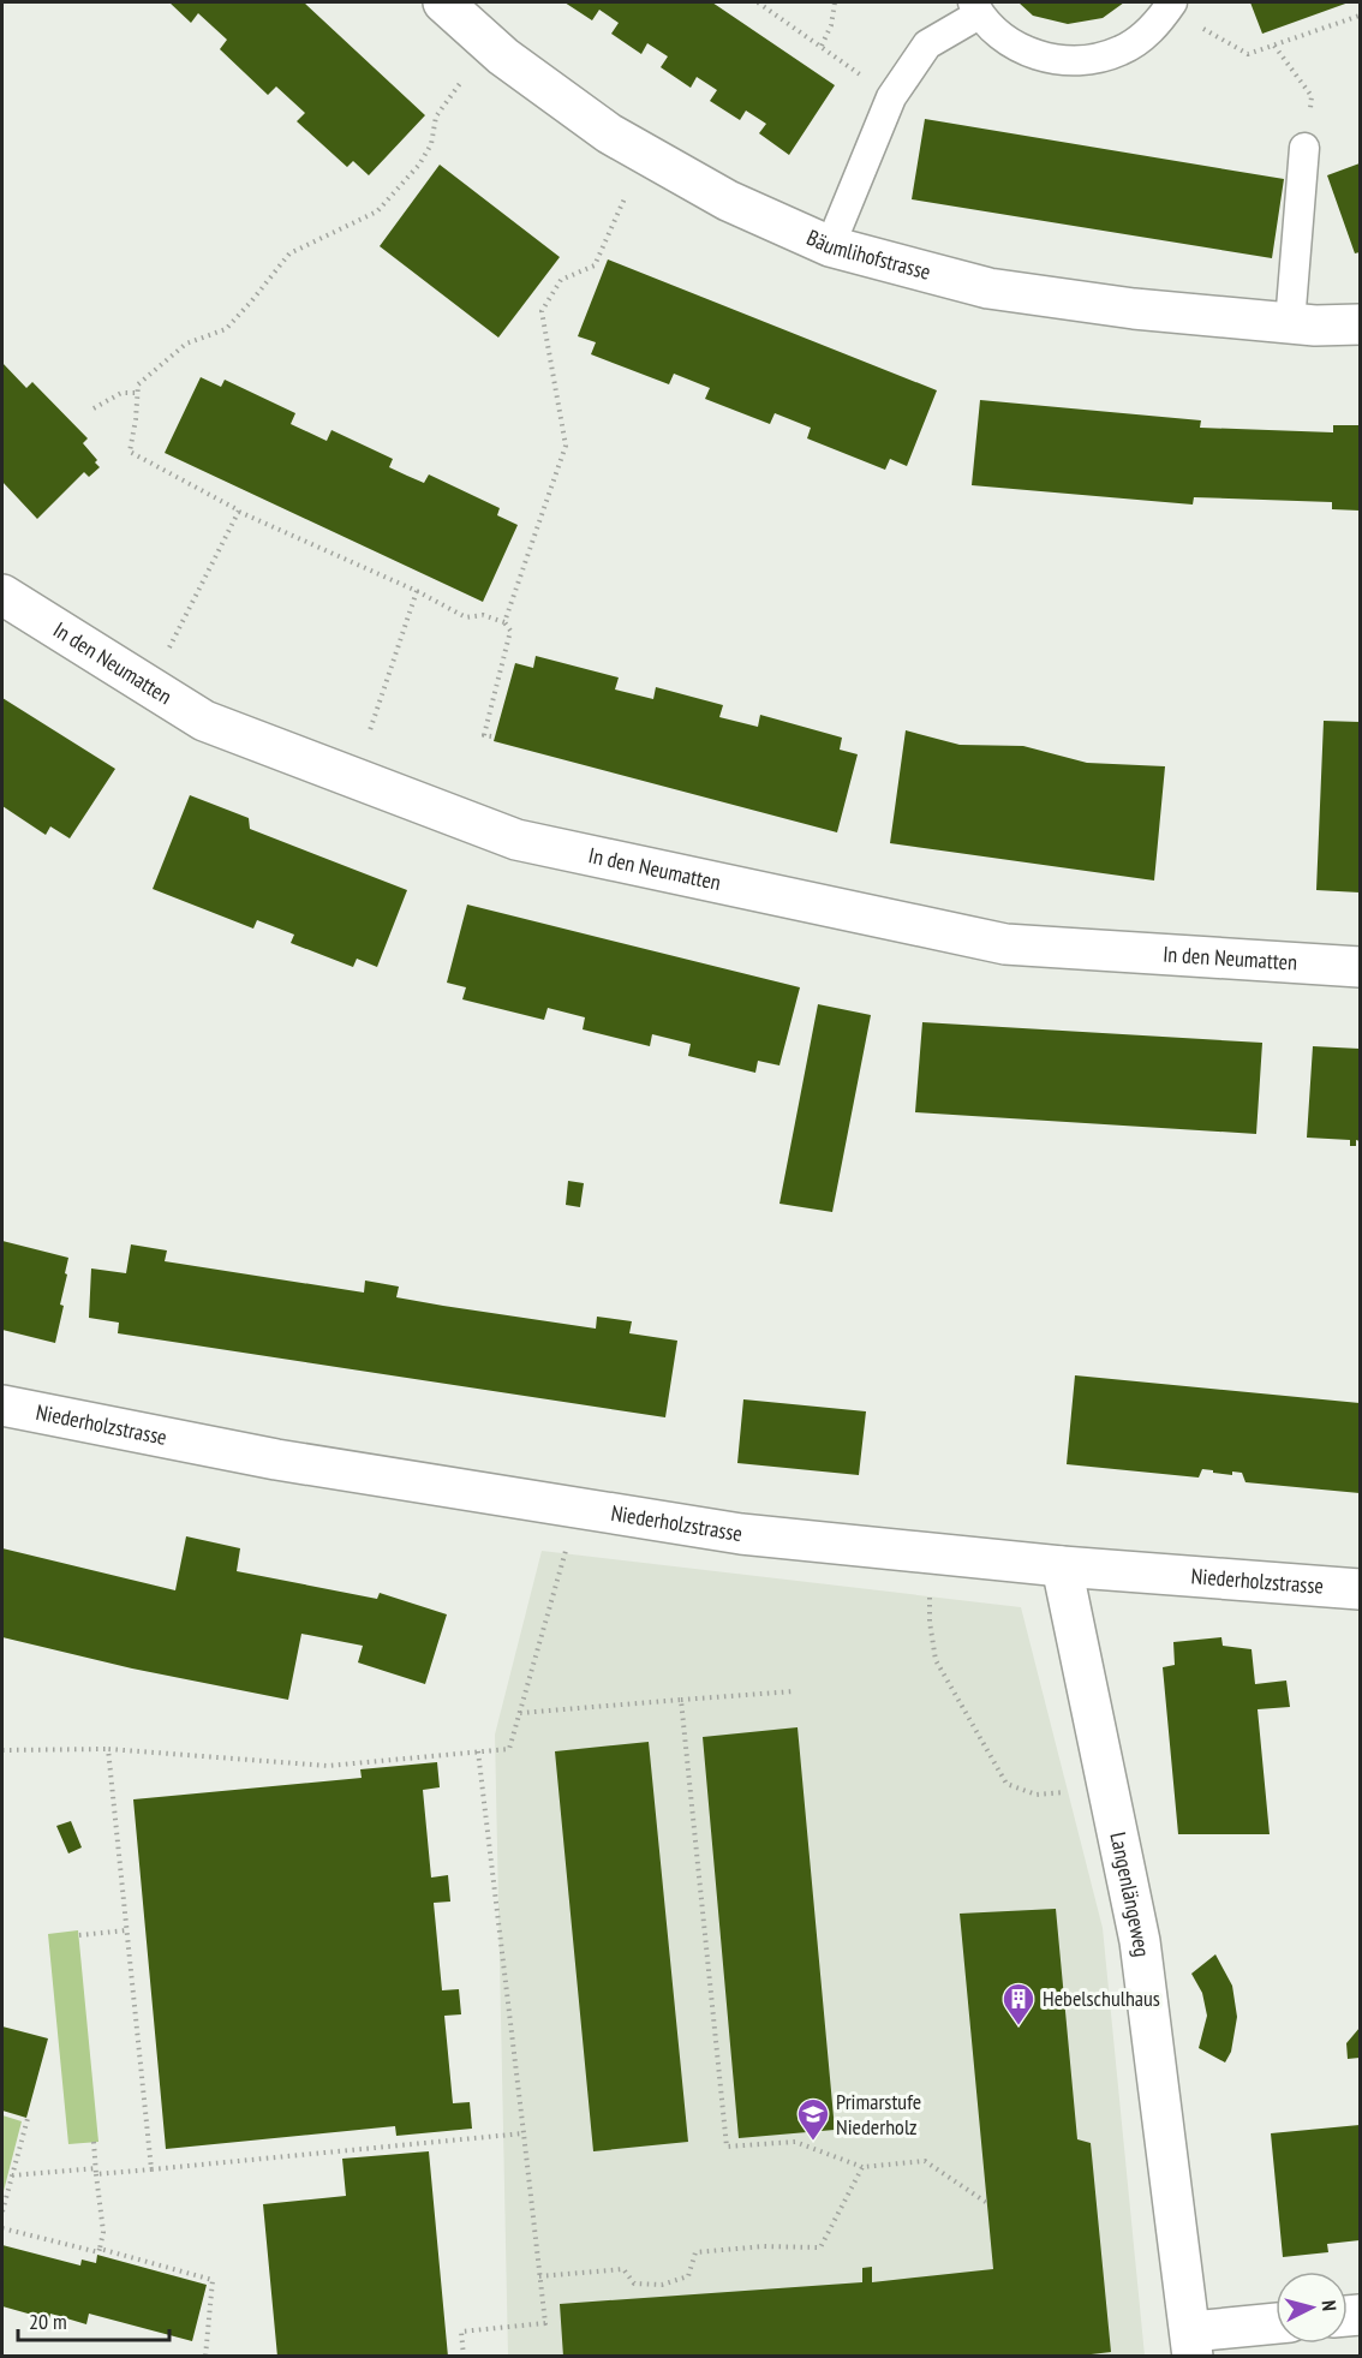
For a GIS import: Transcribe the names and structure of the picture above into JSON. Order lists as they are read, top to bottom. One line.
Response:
{"streets":{"street":["Bäumlihofstrasse","In den Neumatten","Niederholzstrasse","Langenlängeweg"]},"crossings":[["Niederholzstrasse","Langenlängeweg"]],"places":{"building":["Hebelschulhaus"],"school or university":["Primarstufe Niederholz"]},"scale_bar":"20 m","north":"right"}
